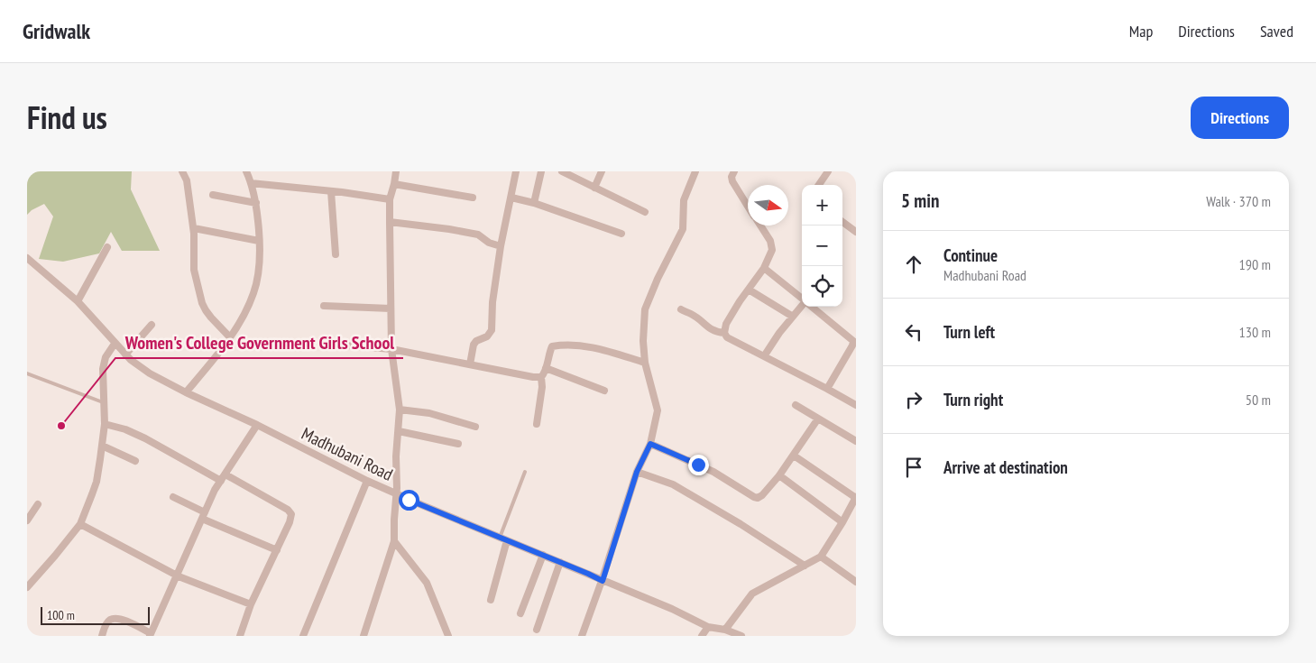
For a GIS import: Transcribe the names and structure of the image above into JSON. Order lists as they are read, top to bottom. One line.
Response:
{"streets":{"street":["Madhubani Road"]},"places":["Women's College Government Girls School"],"scale_bar":"100 m","north":"right","page":{"header":"Gridwalk","nav":["Map","Directions","Saved"],"title":"Find us","buttons":"Directions","heading":["5 min","Walk · 370 m"],"map_buttons":["+","−"],"list":[["Continue","Madhubani Road","190 m"],["Turn left","130 m"],["Turn right","50 m"],"Arrive at destination"],"scale":"100 m"}}
